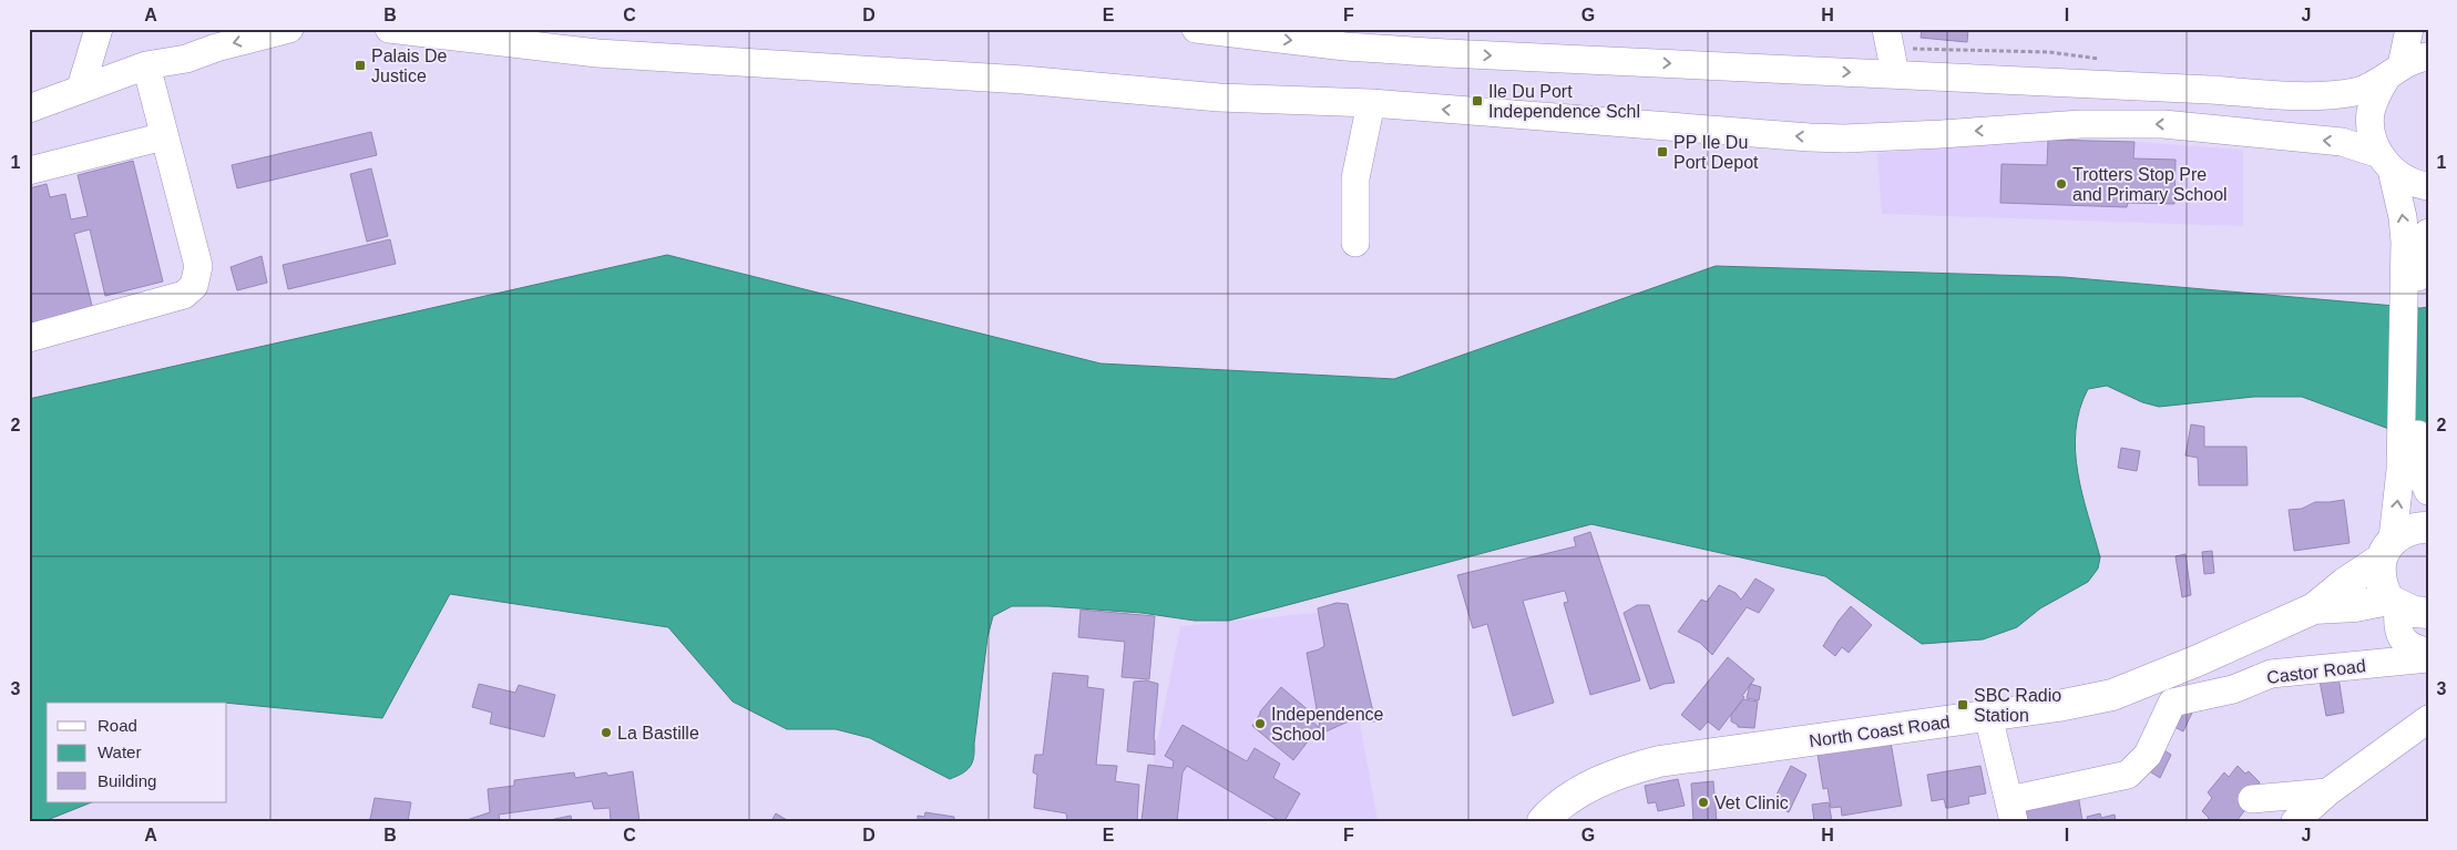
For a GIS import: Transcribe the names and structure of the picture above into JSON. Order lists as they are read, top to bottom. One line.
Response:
{"streets":{"main road":["North Coast Road"],"street":["Castor Road"]},"places":{"transit":["Palais De Justice","Ile Du Port Independence Schl","PP Ile Du Port Depot","SBC Radio Station"],"other":["Trotters Stop Pre and Primary School","Independence School","La Bastille","Vet Clinic"]},"legend":["Road","Water","Building"],"grid":{"columns":["A","B","C","D","E","F","G","H","I","J"],"rows":["1","2","3"]}}
